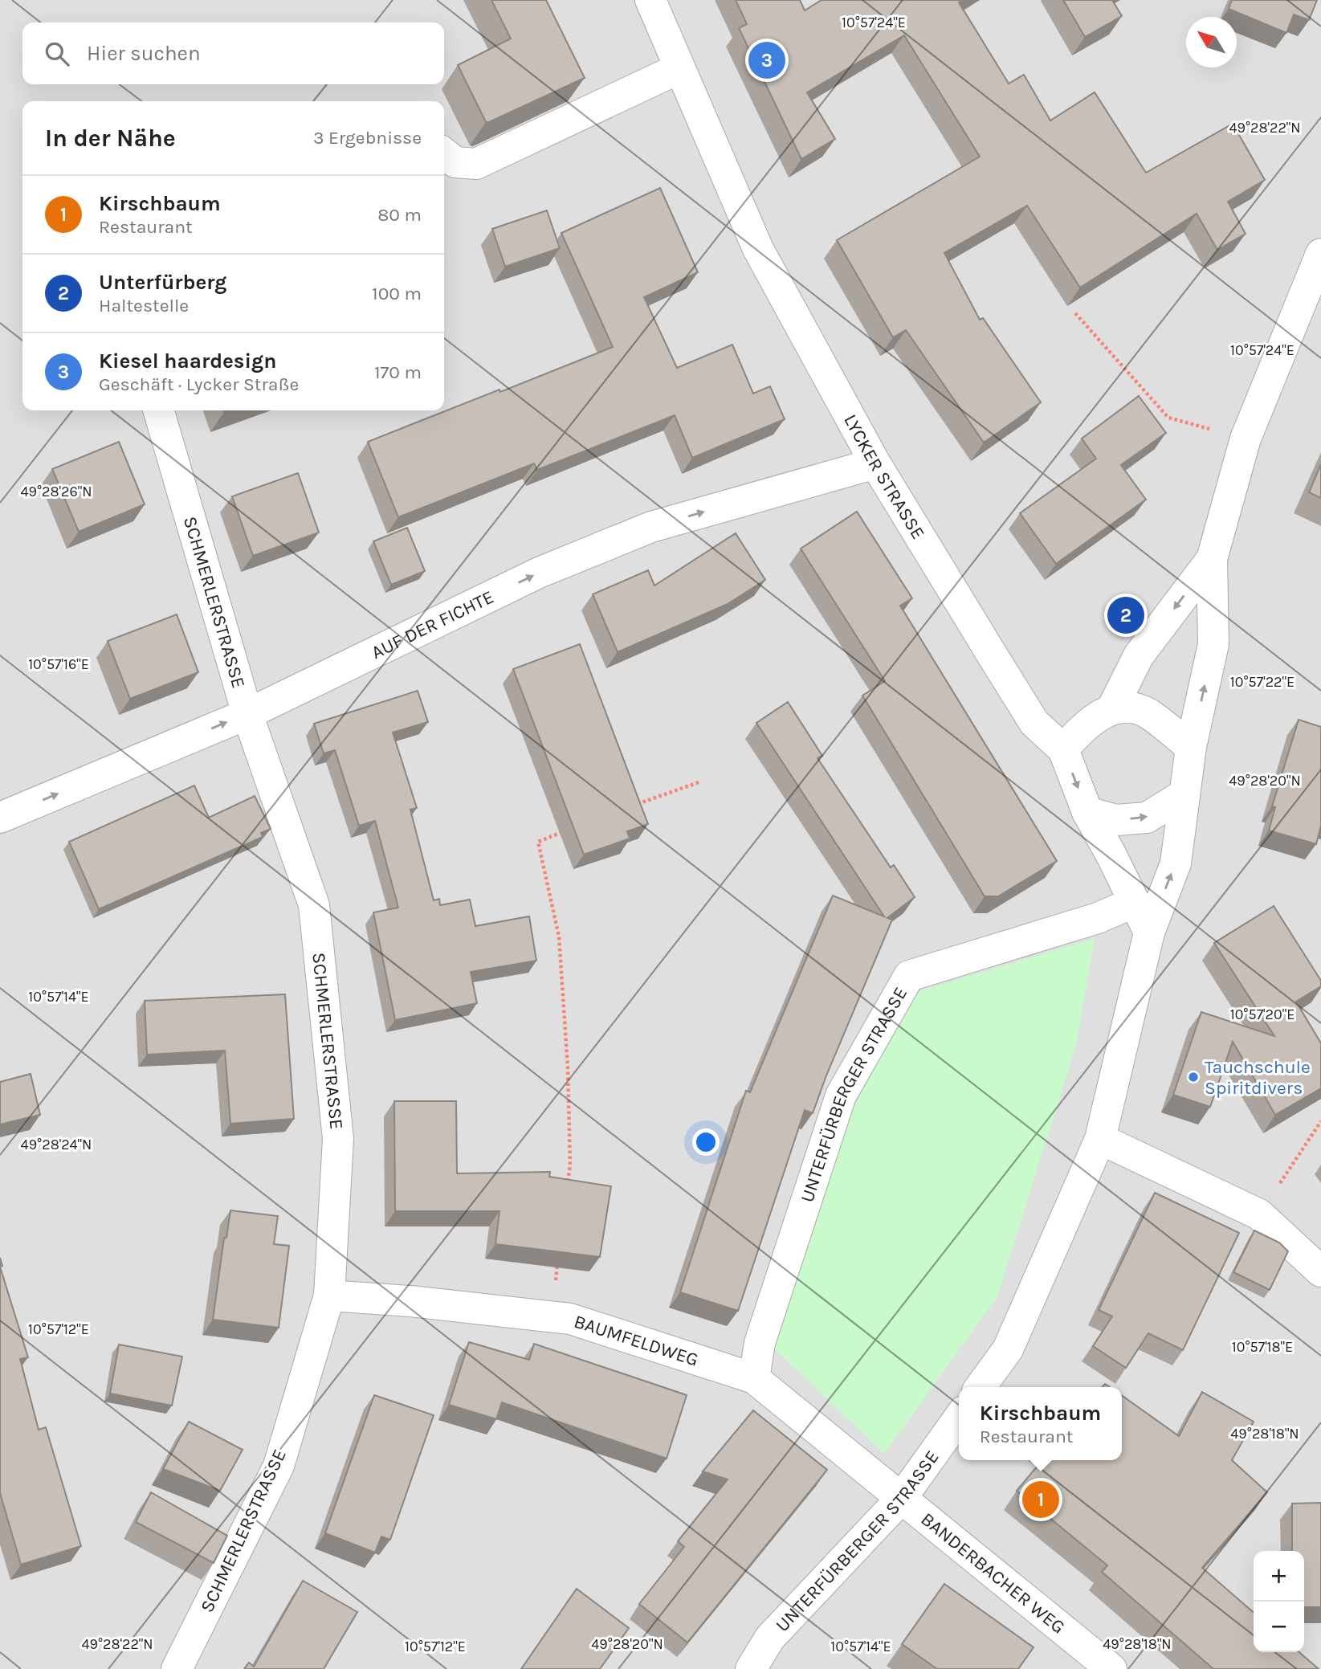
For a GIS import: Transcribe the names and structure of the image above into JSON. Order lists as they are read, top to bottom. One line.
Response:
{"streets":{"street":["LYCKER STRASSE","SCHMERLERSTRASSE","AUF DER FICHTE","UNTERFÜRBERGER STRASSE","BAUMFELDWEG","BANDERBACHER WEG"]},"crossings":[["LYCKER STRASSE","AUF DER FICHTE"],["LYCKER STRASSE","UNTERFÜRBERGER STRASSE"],["SCHMERLERSTRASSE","AUF DER FICHTE"],["SCHMERLERSTRASSE","BAUMFELDWEG"],["UNTERFÜRBERGER STRASSE","BAUMFELDWEG"],["UNTERFÜRBERGER STRASSE","BANDERBACHER WEG"],["BAUMFELDWEG","BANDERBACHER WEG"]],"one_way":["AUF DER FICHTE"],"places":["Tauchschule Spiritdivers"],"north":"top left","page":{"search":"Hier suchen","pins":["3","2","1"],"heading":["In der Nähe","3 Ergebnisse"],"list":[{"mark":"1","name":"Kirschbaum","note":"Restaurant","value":"80 m"},{"mark":"2","name":"Unterfürberg","note":"Haltestelle","value":"100 m"},{"mark":"3","name":"Kiesel haardesign","note":"Geschäft · Lycker Straße","value":"170 m"}],"popup":["Kirschbaum","Restaurant"],"map_buttons":["+","−"]},"coordinates":["10°57'24\"E","49°28'22\"N","49°28'26\"N","10°57'16\"E","10°57'22\"E","49°28'20\"N","10°57'14\"E","10°57'20\"E","49°28'24\"N","10°57'12\"E","10°57'18\"E","49°28'18\"N"]}
